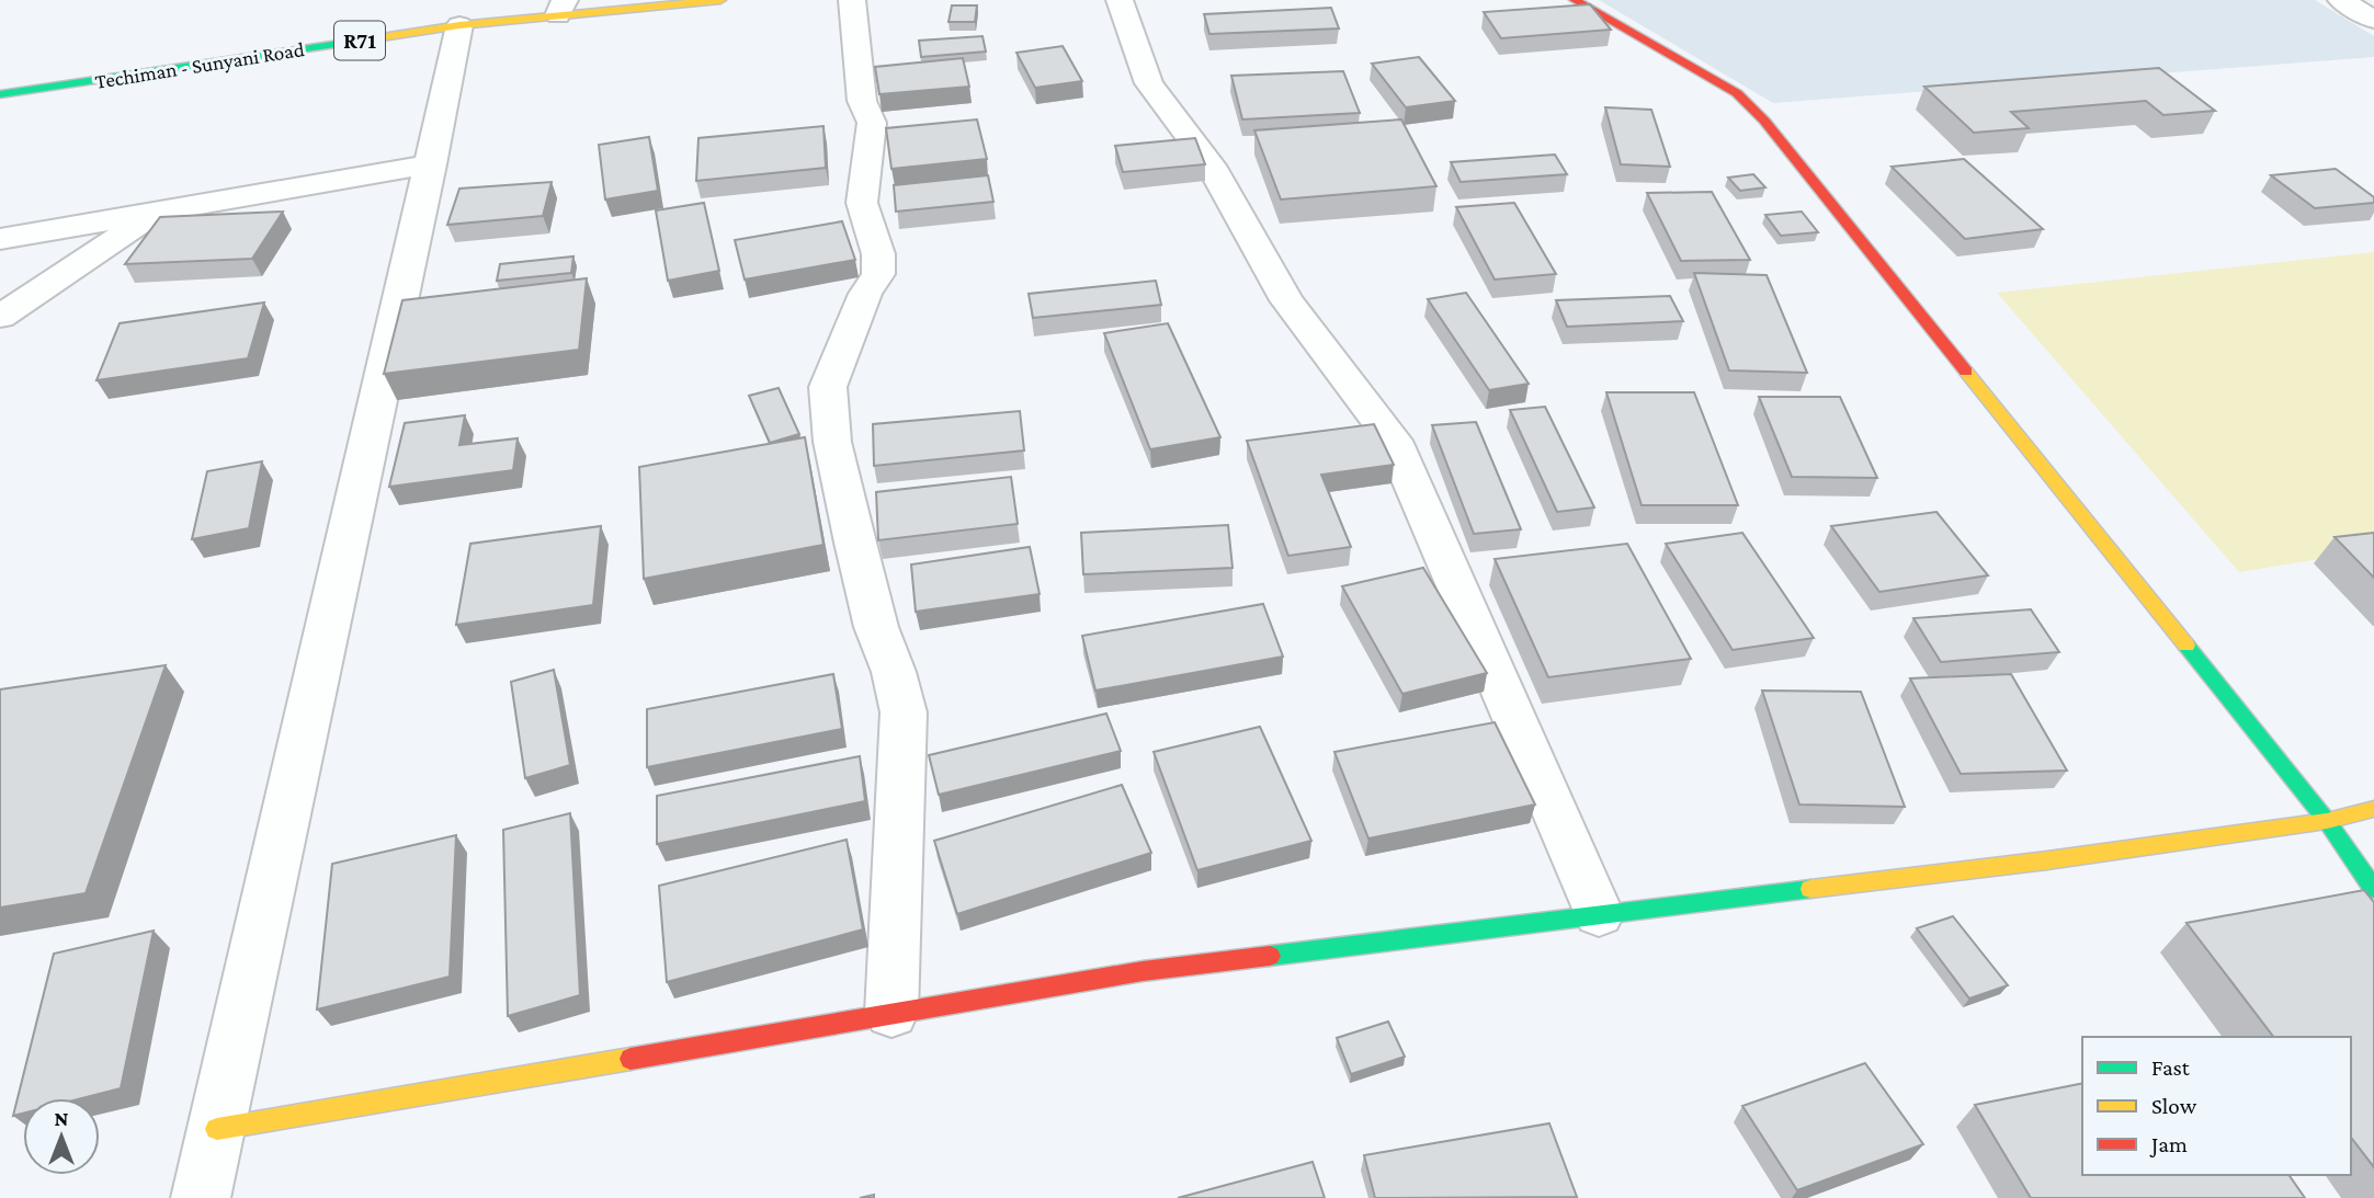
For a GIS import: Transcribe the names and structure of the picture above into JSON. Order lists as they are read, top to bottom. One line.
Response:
{"streets":{"street":["R71","Techiman - Sunyani Road"]},"legend":["Fast","Slow","Jam"],"north":"top"}
